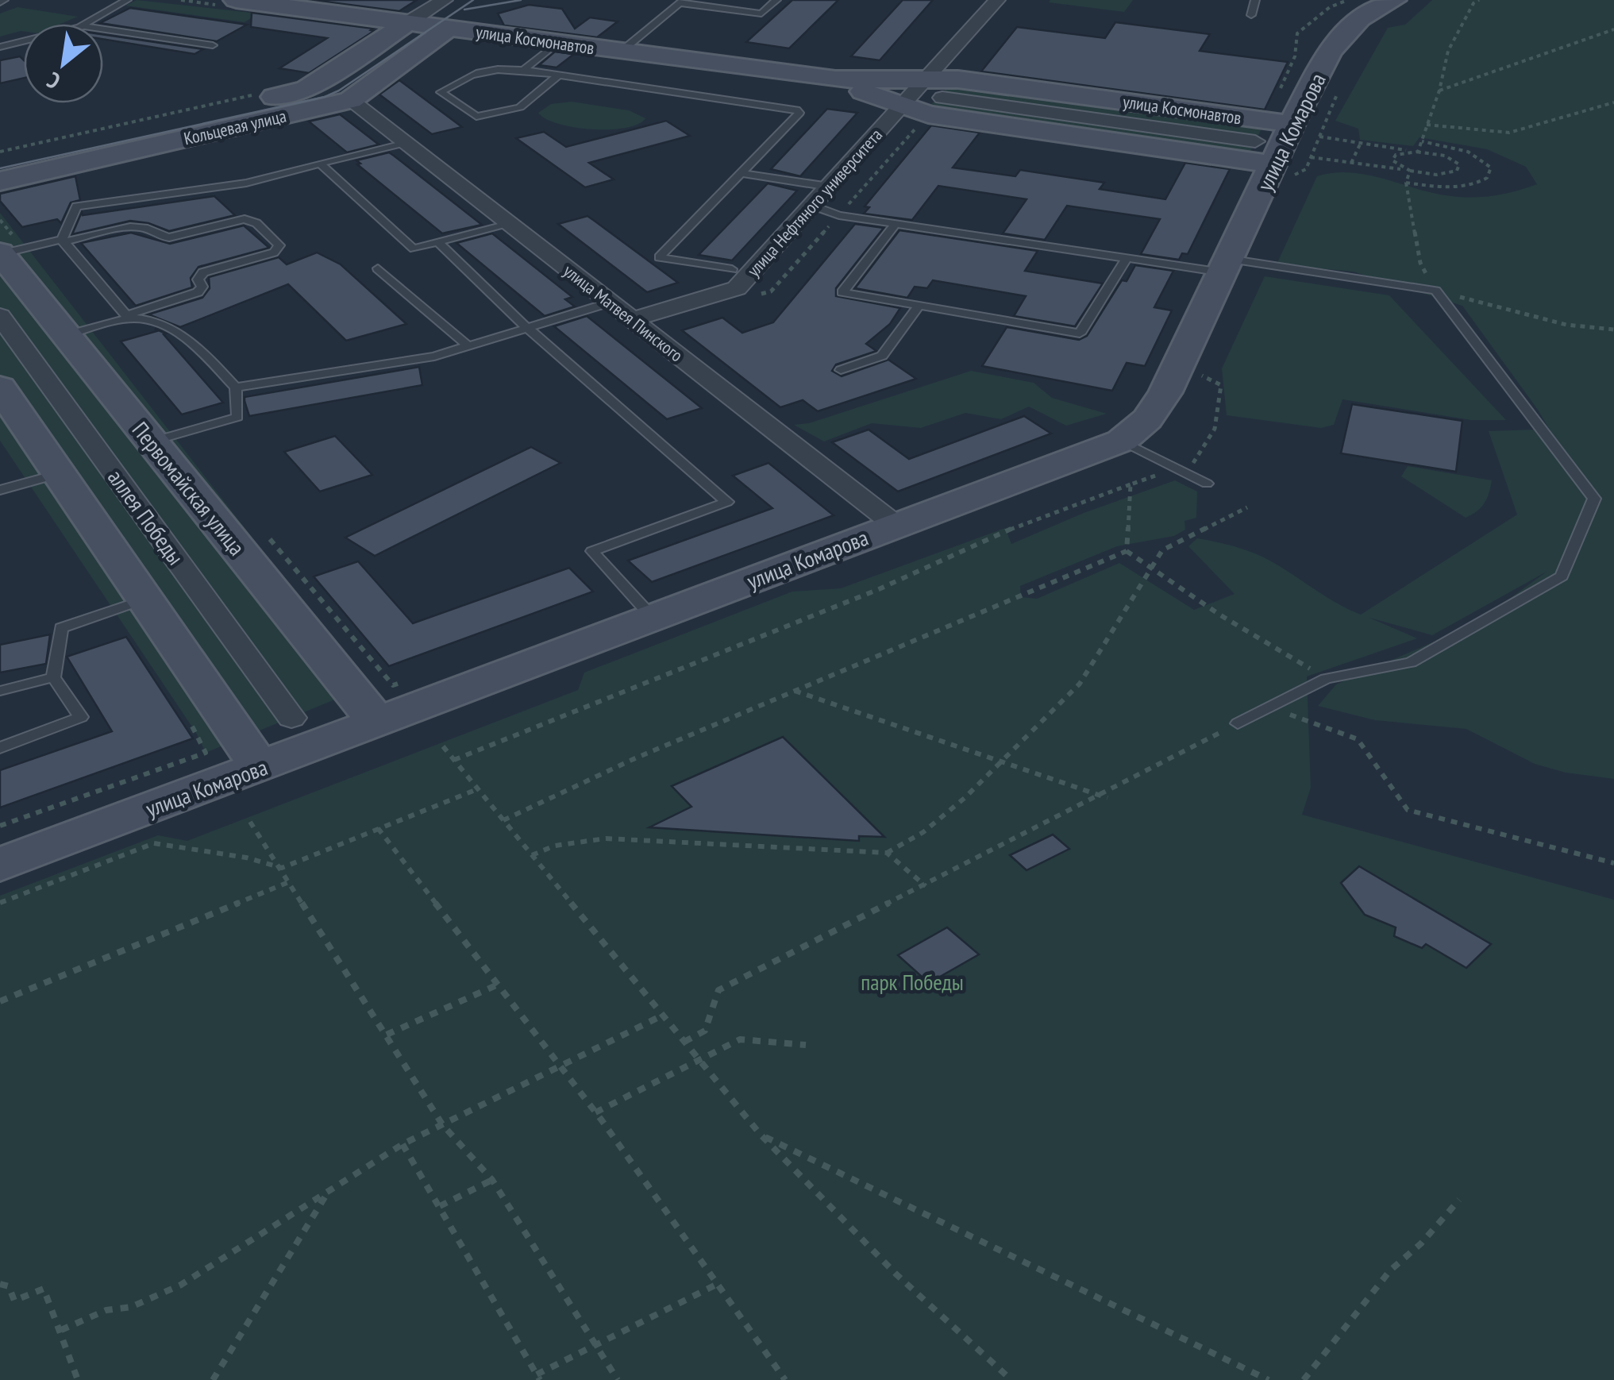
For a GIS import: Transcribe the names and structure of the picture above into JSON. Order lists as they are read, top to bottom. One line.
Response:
{"streets":{"main road":["улица Космонавтов","Кольцевая улица","улица Комарова","Первомайская улица"],"street":["улица Нефтяного университета","улица Матвея Пинского","аллея Победы"]},"crossings":[["улица Космонавтов","Кольцевая улица"],["улица Космонавтов","улица Комарова"],["улица Космонавтов","улица Нефтяного университета"],["Кольцевая улица","улица Матвея Пинского"],["улица Комарова","улица Матвея Пинского"],["улица Комарова","Первомайская улица"],["улица Нефтяного университета","улица Матвея Пинского"]],"parks":["парк Победы"],"north":"bottom left"}
